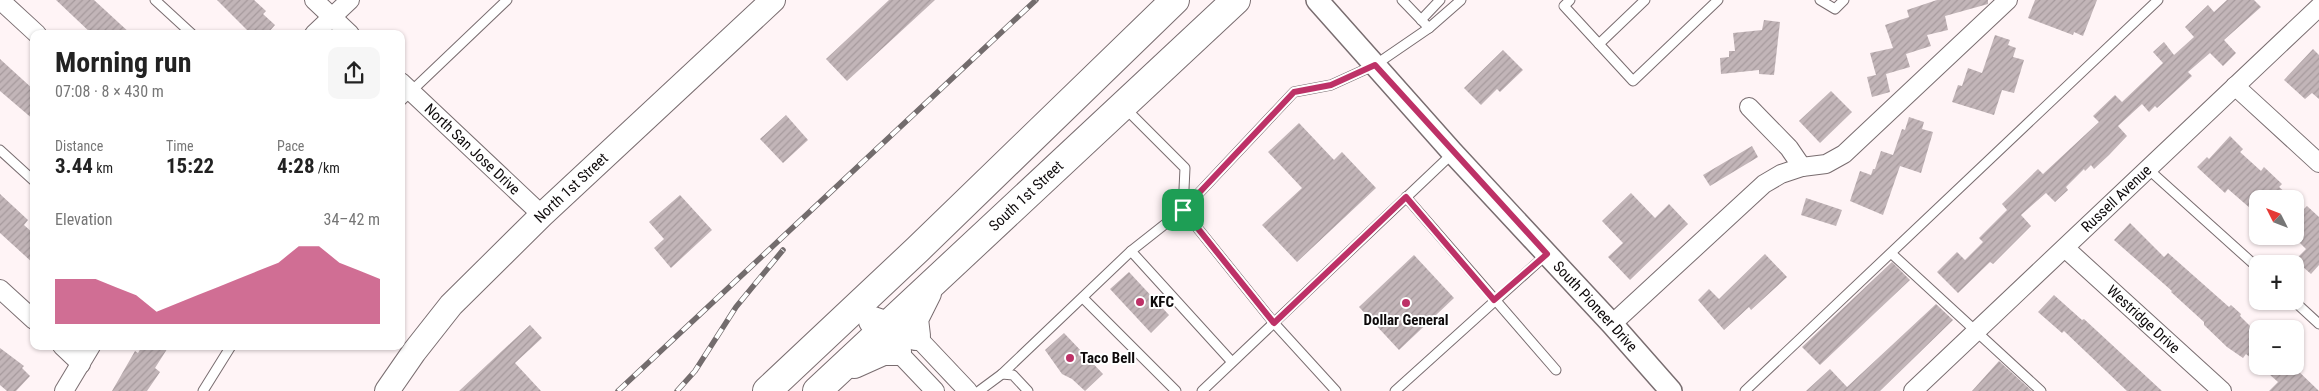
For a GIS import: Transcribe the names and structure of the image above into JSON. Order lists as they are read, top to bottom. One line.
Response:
{"streets":{"main road":["North 1st Street","South 1st Street"],"street":["North San Jose Drive","Russell Avenue","South Pioneer Drive","Westridge Drive"]},"crossings":[["North San Jose Drive","North 1st Street"],["Russell Avenue","Westridge Drive"]],"places":["KFC","Dollar General","Taco Bell"],"north":"top left","page":{"heading":["Morning run","07:08 · 8 × 430 m"],"stats":[["Distance","3.44 km"],["Time","15:22"],["Pace","4:28 /km"]],"map_buttons":["+","−"],"chart":["Elevation","34–42 m"]}}
